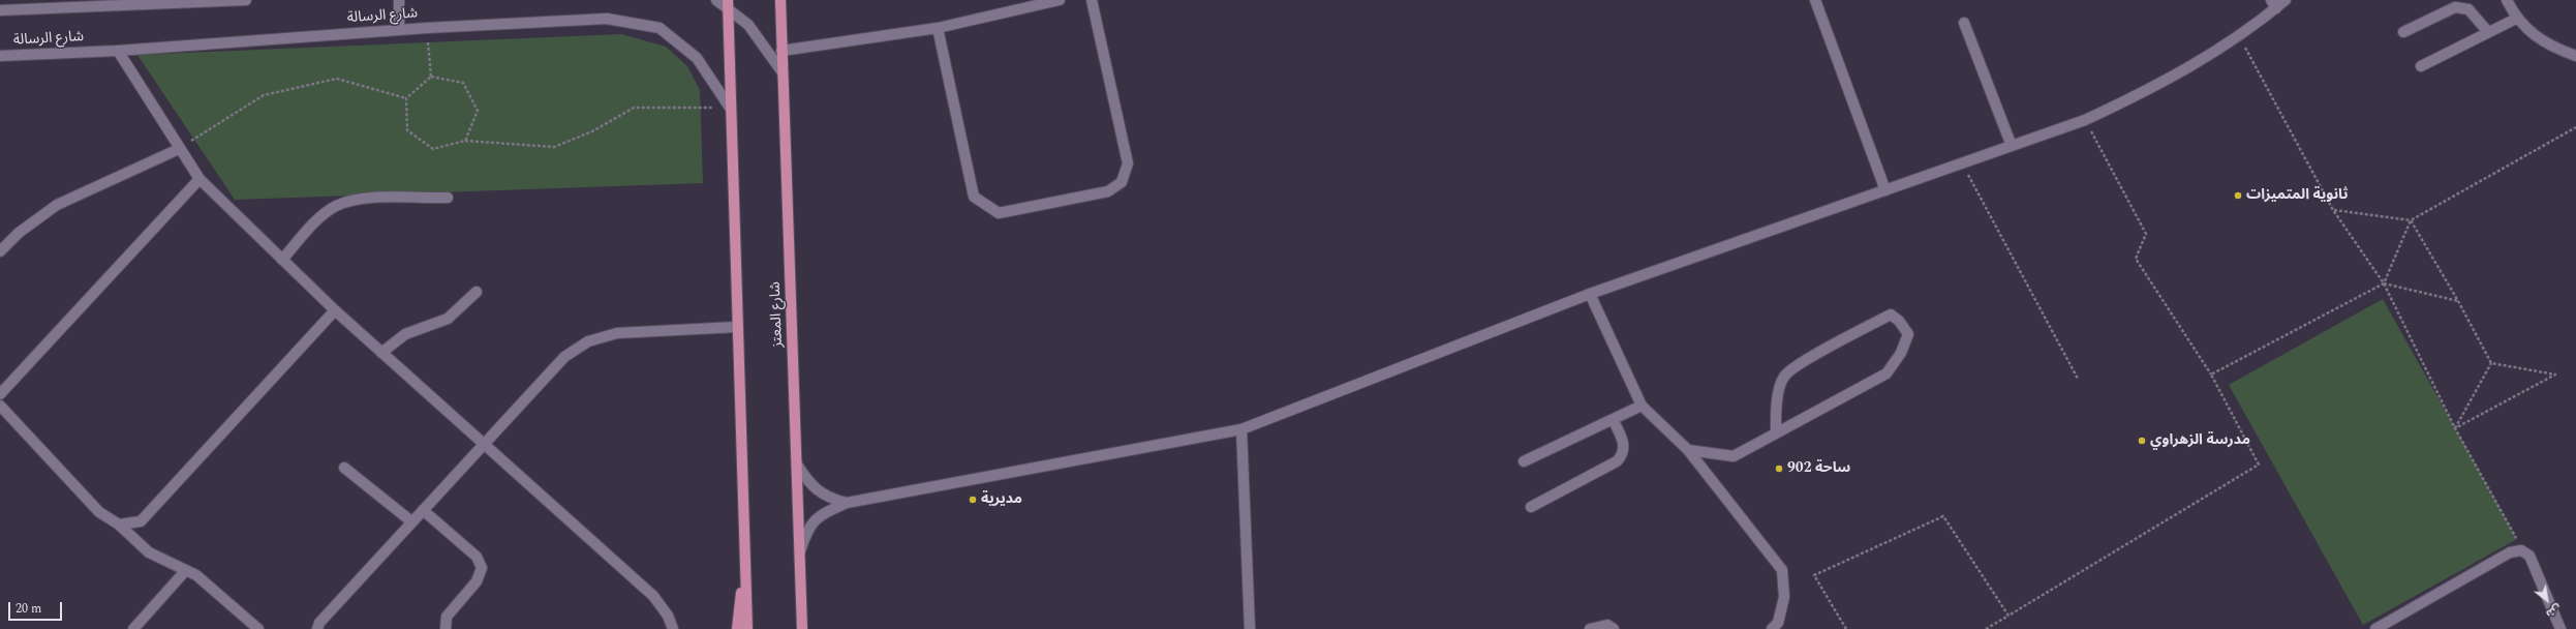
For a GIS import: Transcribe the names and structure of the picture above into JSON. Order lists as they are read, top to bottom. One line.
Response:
{"streets":{"main road":["شارع المعتز"],"street":["شارع الرسالة"]},"places":["ثانوية المتميزات","مدرسة الزهراوي","ساحة 902","مديرية"],"scale_bar":"20 m","north":"bottom right"}
